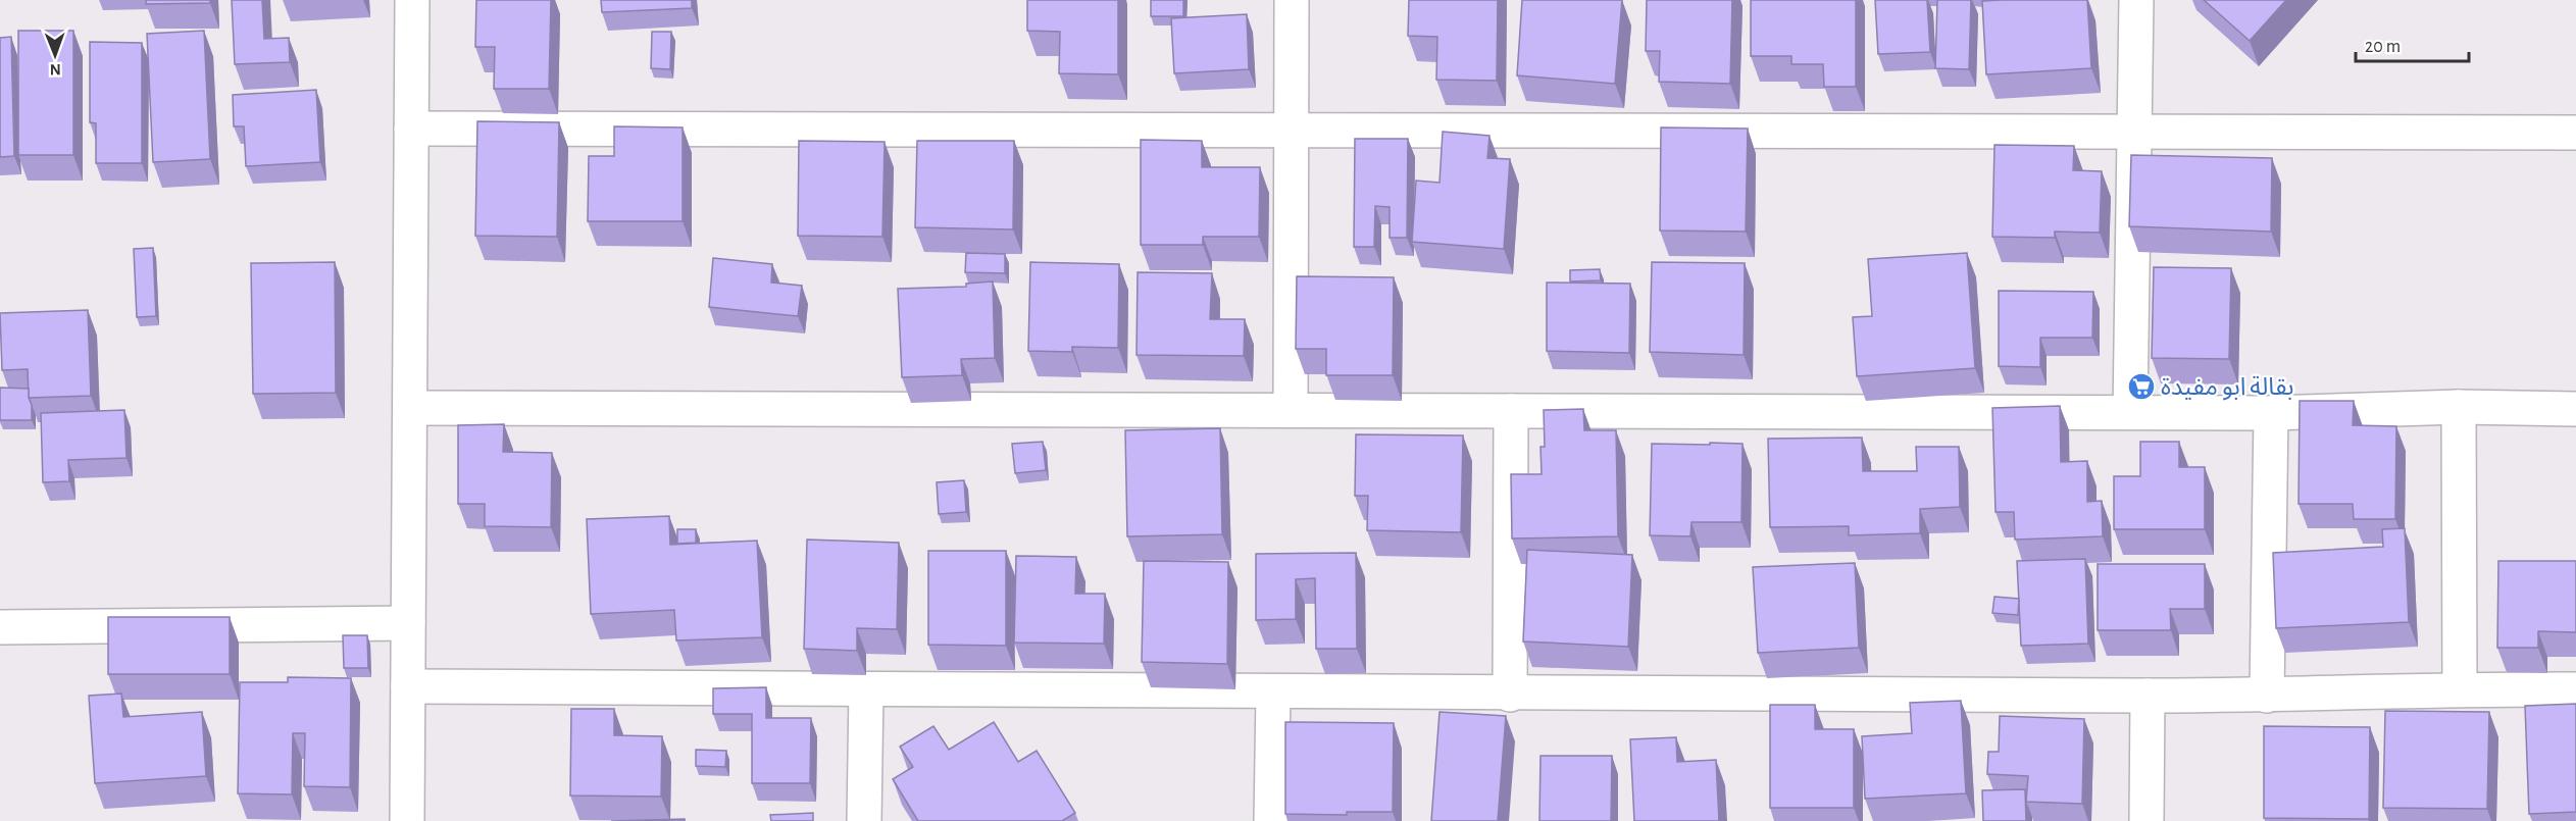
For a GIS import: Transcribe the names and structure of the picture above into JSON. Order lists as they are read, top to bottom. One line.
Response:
{"places":{"supermarket":["بقالة ابو مفيدة"]},"scale_bar":"20 m","north":"bottom"}
